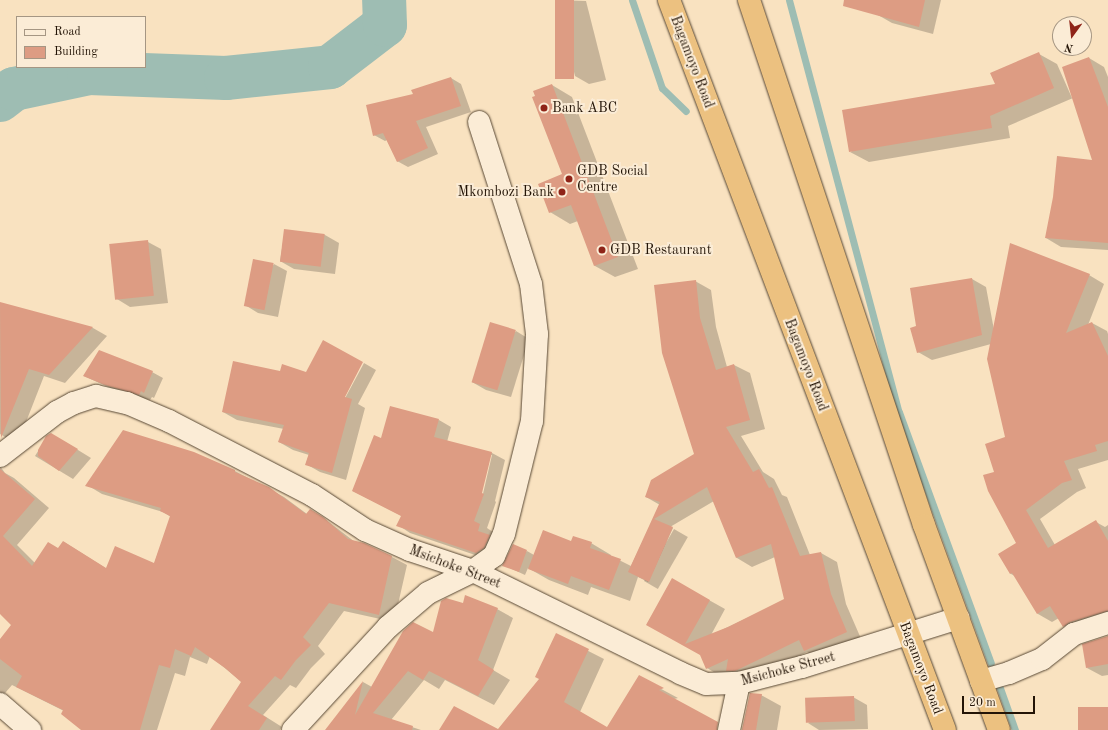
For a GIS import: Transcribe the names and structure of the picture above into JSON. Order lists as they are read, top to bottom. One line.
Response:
{"streets":{"highway":["Bagamoyo Road"],"street":["Msichoke Street"]},"crossings":[["Bagamoyo Road","Msichoke Street"]],"places":["Bank ABC","GDB Social Centre","Mkombozi Bank","GDB Restaurant"],"legend":["Road","Building"],"scale_bar":"20 m","north":"bottom"}
